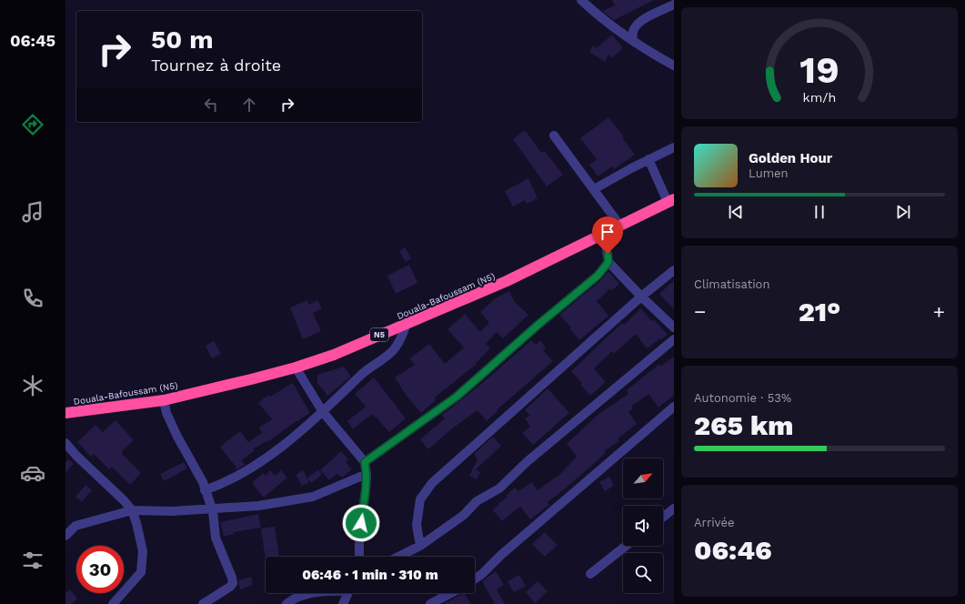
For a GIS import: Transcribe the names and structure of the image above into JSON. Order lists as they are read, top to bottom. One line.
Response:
{"streets":{"highway":["Douala-Bafoussam (N5)","N5"]},"north":"top right","page":{"tabs":"06:45","turn":["50 m","Tournez à droite"],"song":["Golden Hour","Lumen"],"tile":["Climatisation",["Autonomie · 53%","265 km"],["Arrivée","06:46"]],"heat":["−","21°","+"],"limit":"30","trip":"06:46 · 1 min · 310 m","gauge":["19","km/h"]}}
